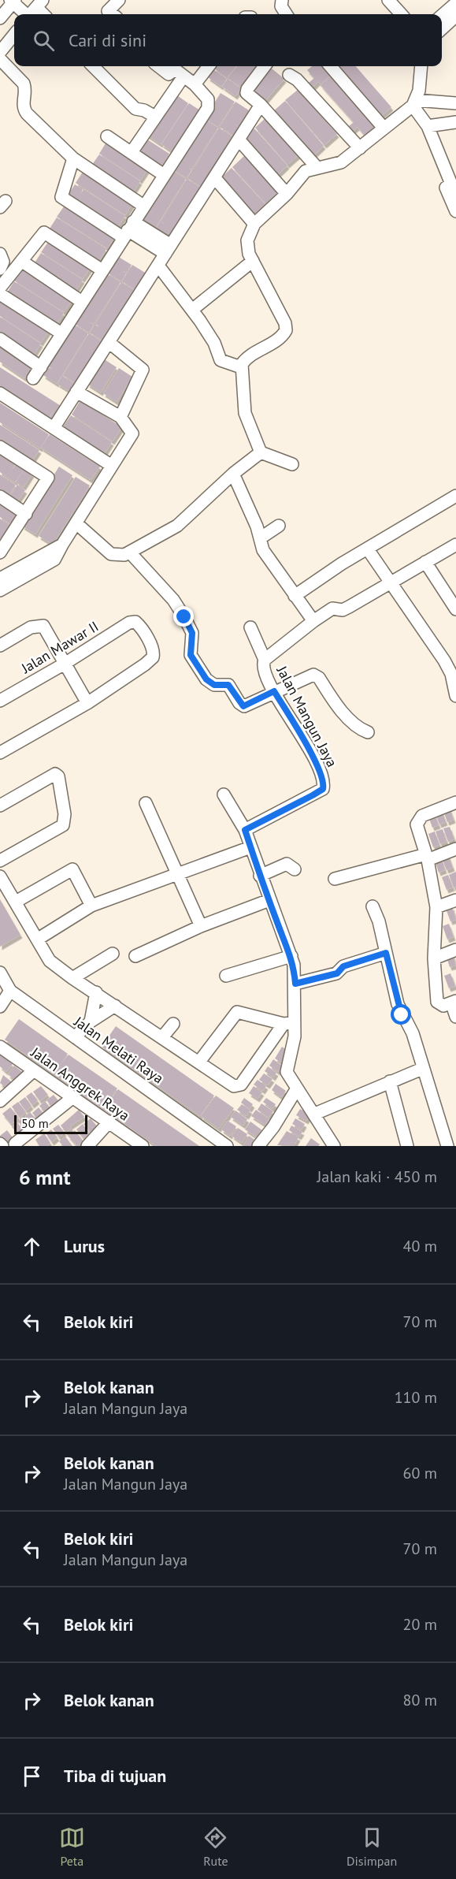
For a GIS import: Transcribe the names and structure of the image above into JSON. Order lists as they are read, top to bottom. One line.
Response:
{"streets":{"street":["Jalan Mawar II","Jalan Mangun Jaya","Jalan Melati Raya","Jalan Anggrek Raya"]},"scale_bar":"50 m","page":{"search":"Cari di sini","scale":"50 m","heading":["6 mnt","Jalan kaki · 450 m"],"list":[["Lurus","40 m"],["Belok kiri","70 m"],["Belok kanan","Jalan Mangun Jaya","110 m"],["Belok kanan","Jalan Mangun Jaya","60 m"],["Belok kiri","Jalan Mangun Jaya","70 m"],["Belok kiri","20 m"],["Belok kanan","80 m"],"Tiba di tujuan"],"nav":["Peta","Rute","Disimpan"]}}
